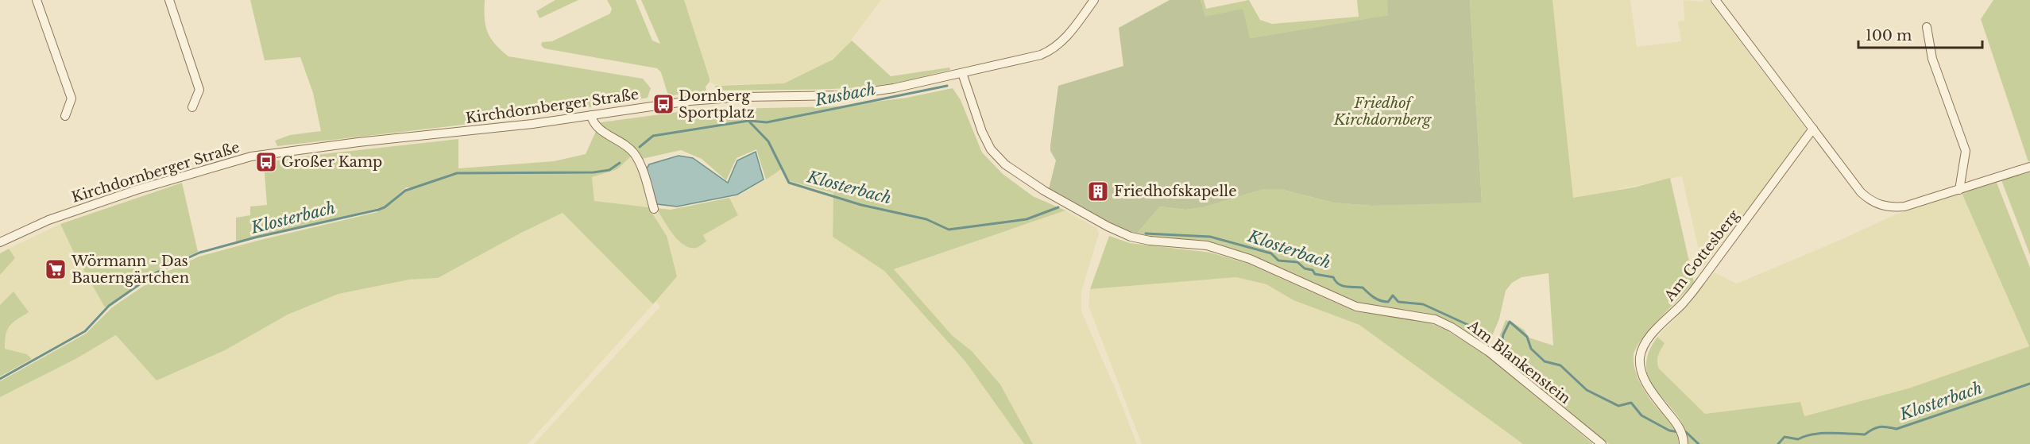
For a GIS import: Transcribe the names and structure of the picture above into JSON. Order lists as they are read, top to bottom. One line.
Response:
{"streets":{"street":["Kirchdornberger Straße","Am Gottesberg","Am Blankenstein"]},"crossings":[["Kirchdornberger Straße","Am Blankenstein"]],"water":["Rusbach","Klosterbach"],"parks":["Friedhof Kirchdornberg"],"places":{"bus stop":["Dornberg Sportplatz","Großer Kamp"],"building":["Friedhofskapelle"],"supermarket":["Wörmann - Das Bauerngärtchen"]},"scale_bar":"100 m"}
